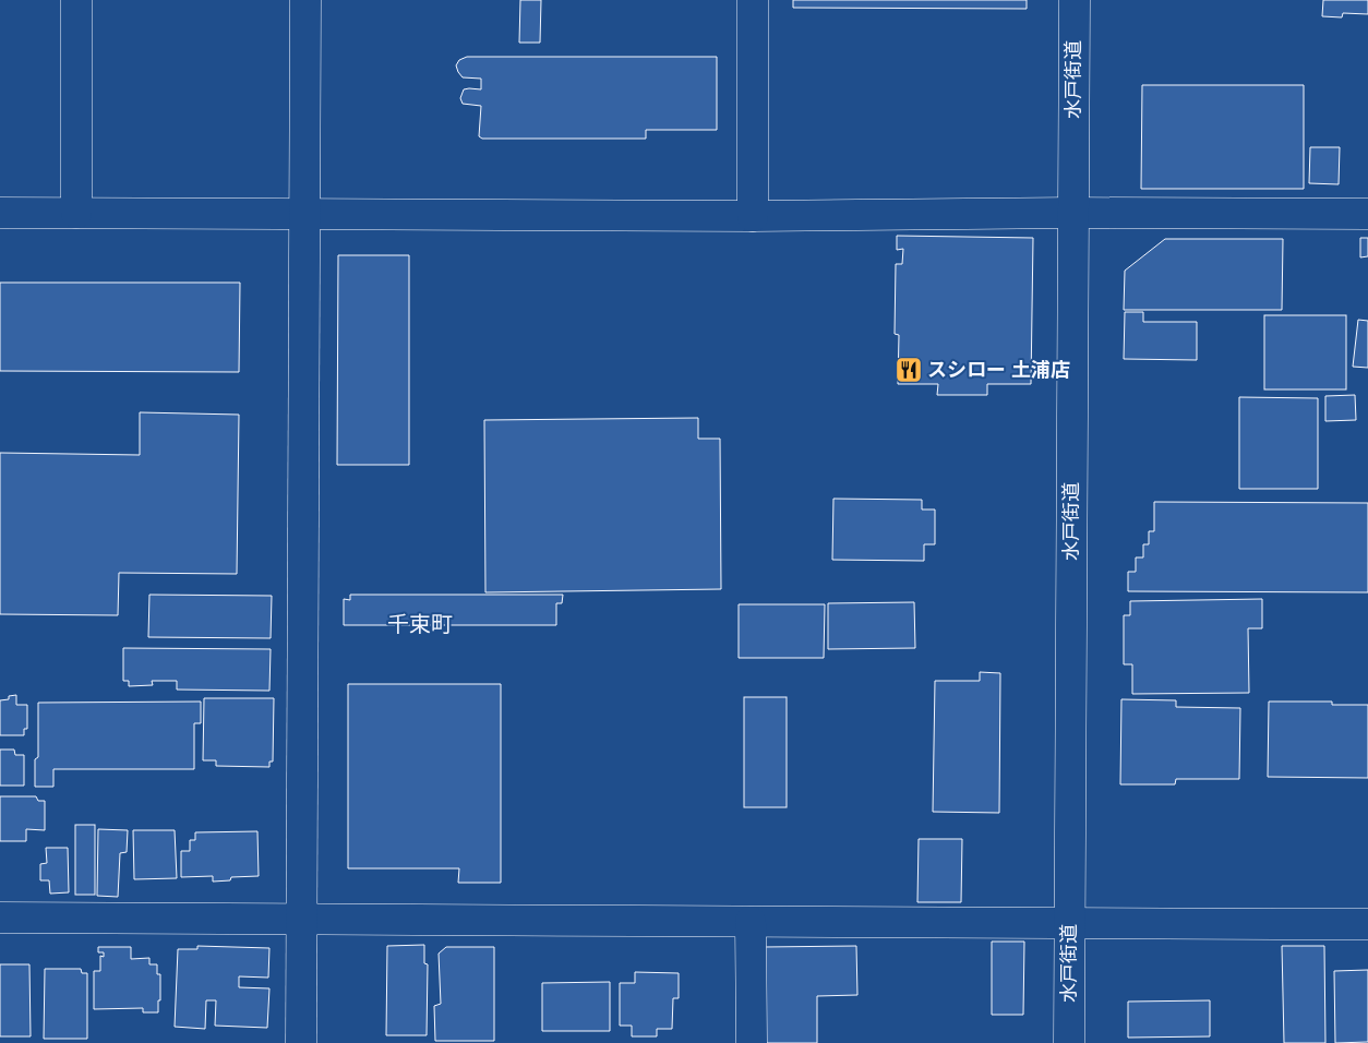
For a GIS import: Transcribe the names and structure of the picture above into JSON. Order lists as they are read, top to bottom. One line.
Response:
{"streets":{"main road":["水戸街道"]},"districts":["千束町"],"places":{"restaurant":["スシロー 土浦店"]}}
